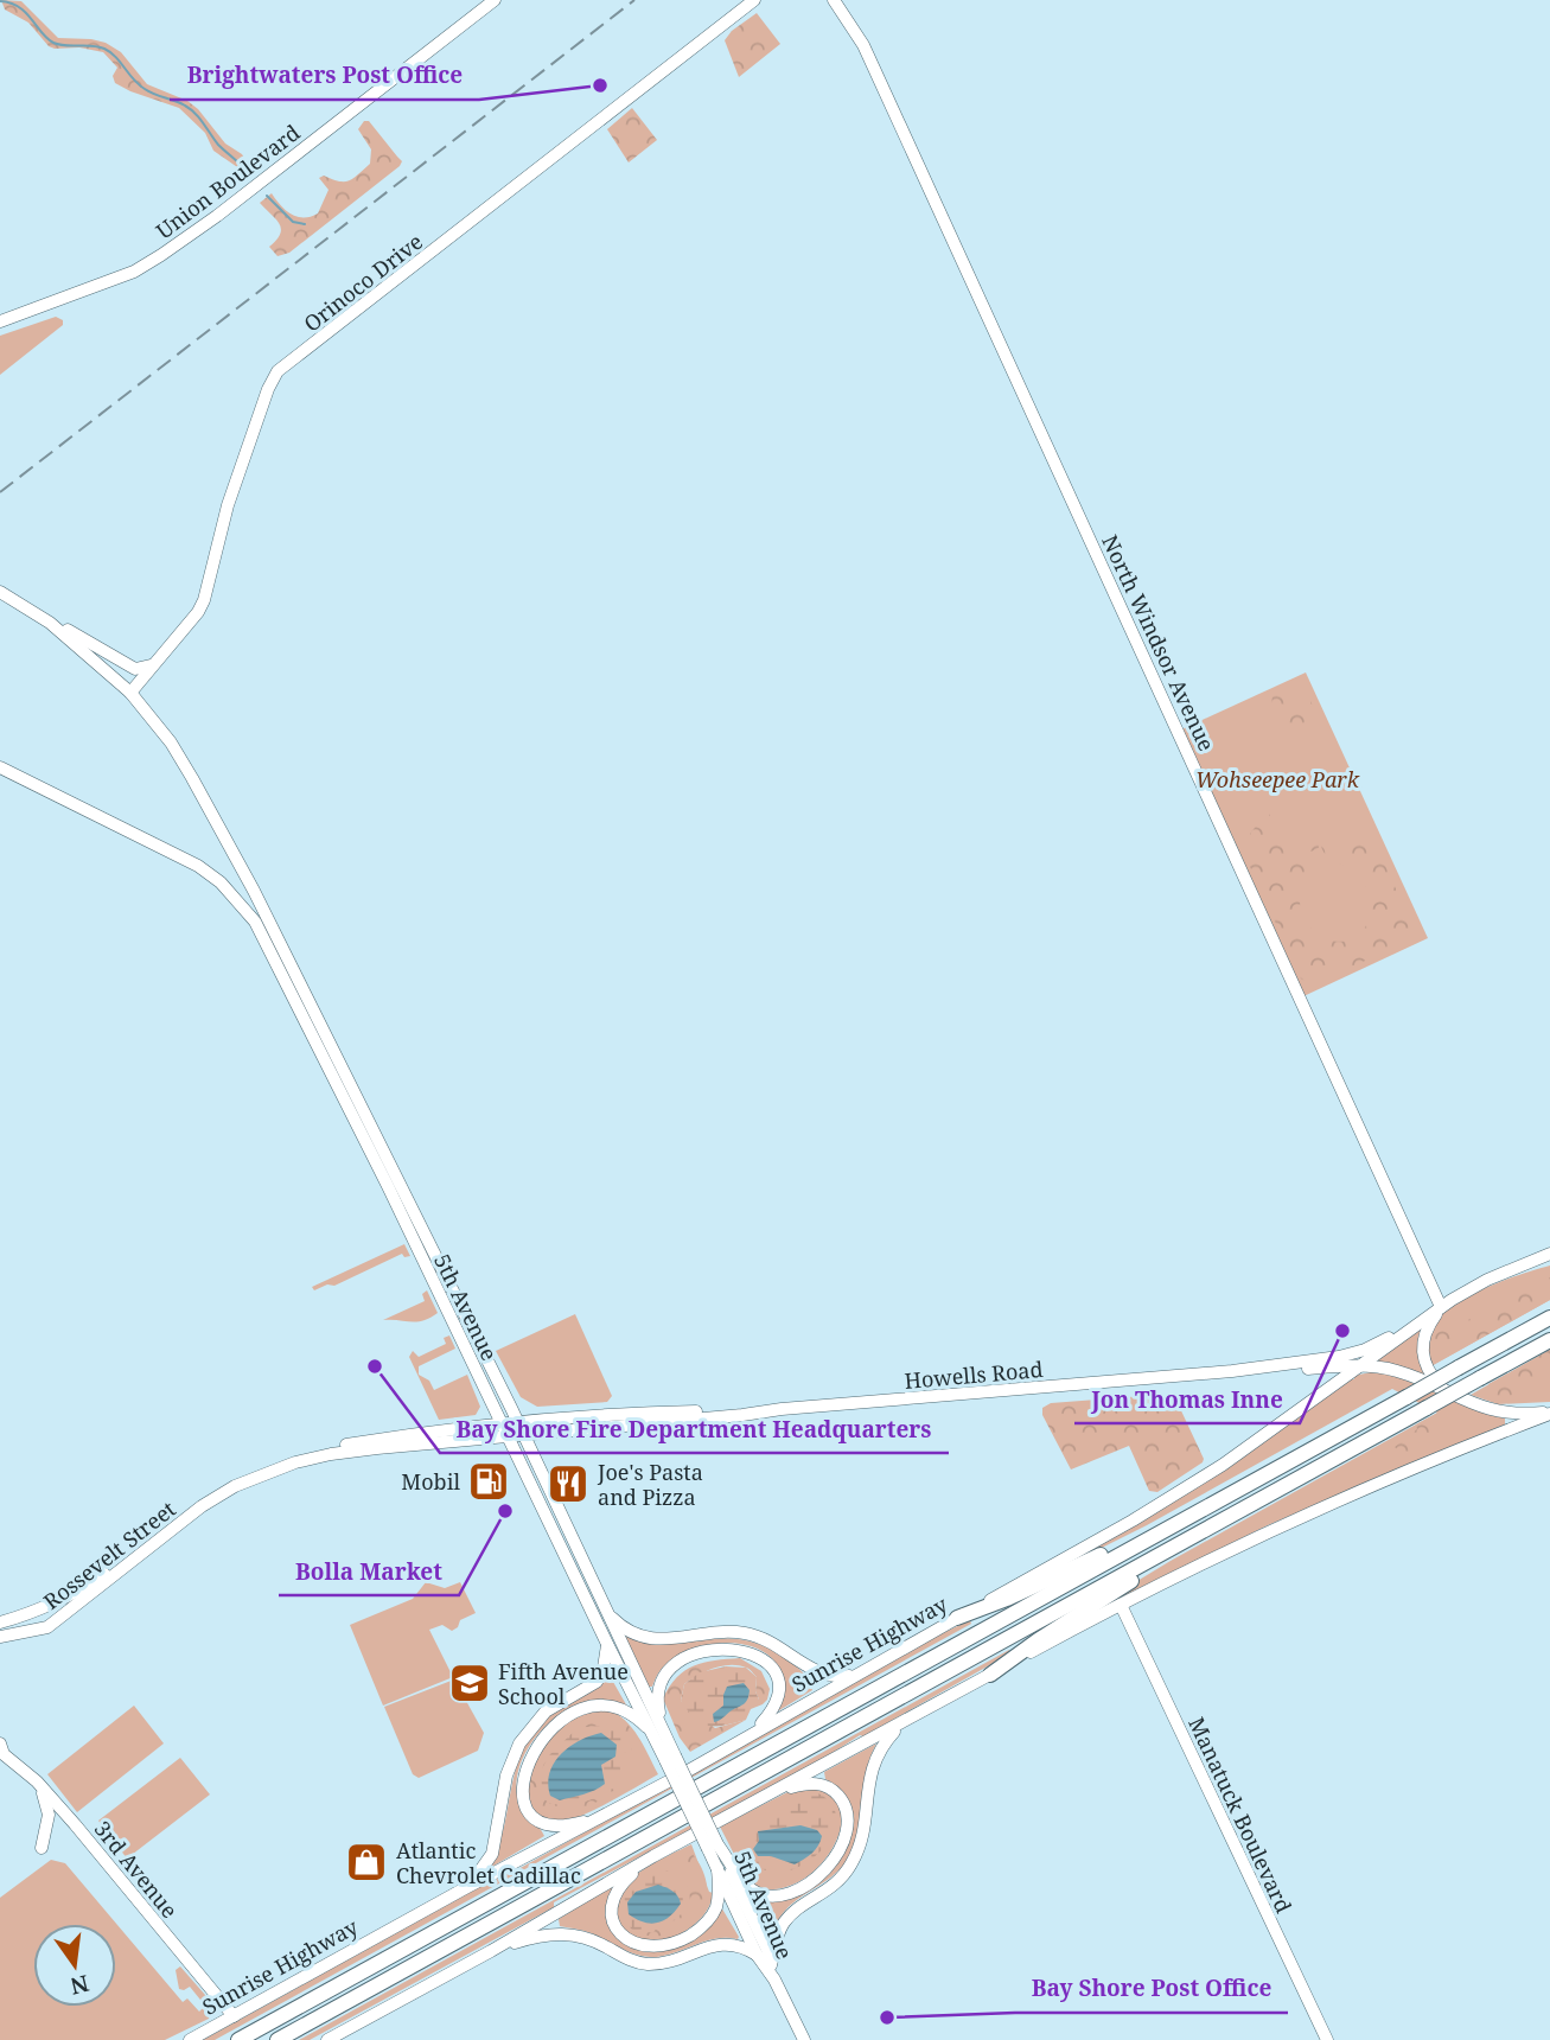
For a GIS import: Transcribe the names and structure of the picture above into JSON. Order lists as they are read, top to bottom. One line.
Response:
{"streets":{"highway":["Sunrise Highway"],"main road":["Union Boulevard","Orinoco Drive","North Windsor Avenue","5th Avenue","Howells Road","Rossevelt Street","Manatuck Boulevard","3rd Avenue"]},"crossings":[["Orinoco Drive","5th Avenue"],["North Windsor Avenue","Sunrise Highway"],["5th Avenue","Howells Road"],["Howells Road","Rossevelt Street"],["Howells Road","Sunrise Highway"],["Sunrise Highway","3rd Avenue"]],"parks":["Wohseepee Park"],"places":{"other":["Brightwaters Post Office","Jon Thomas Inne","Bay Shore Fire Department Headquarters","Bolla Market","Bay Shore Post Office"],"fuel station":["Mobil"],"restaurant":["Joe's Pasta and Pizza"],"school or university":["Fifth Avenue School"],"shop":["Atlantic Chevrolet Cadillac"]},"north":"bottom"}
